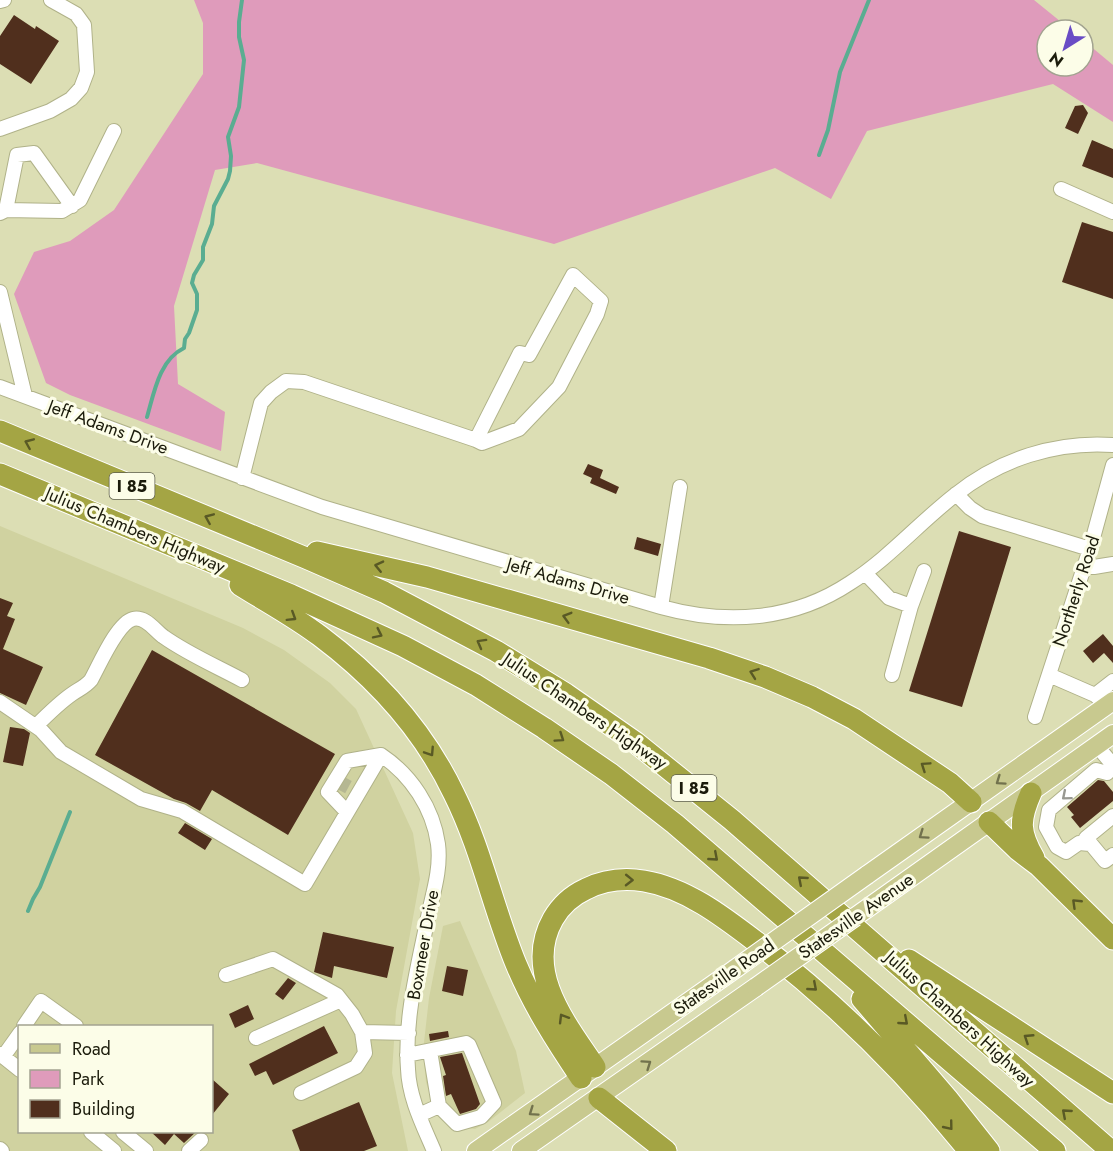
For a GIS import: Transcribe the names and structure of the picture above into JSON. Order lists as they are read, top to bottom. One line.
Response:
{"streets":{"highway":["I 85","Julius Chambers Highway"],"main road":["Statesville Avenue","Statesville Road"],"street":["Jeff Adams Drive","Northerly Road","Boxmeer Drive"]},"one_way":["Statesville Avenue","Statesville Road"],"legend":["Road","Park","Building"],"north":"bottom left"}
